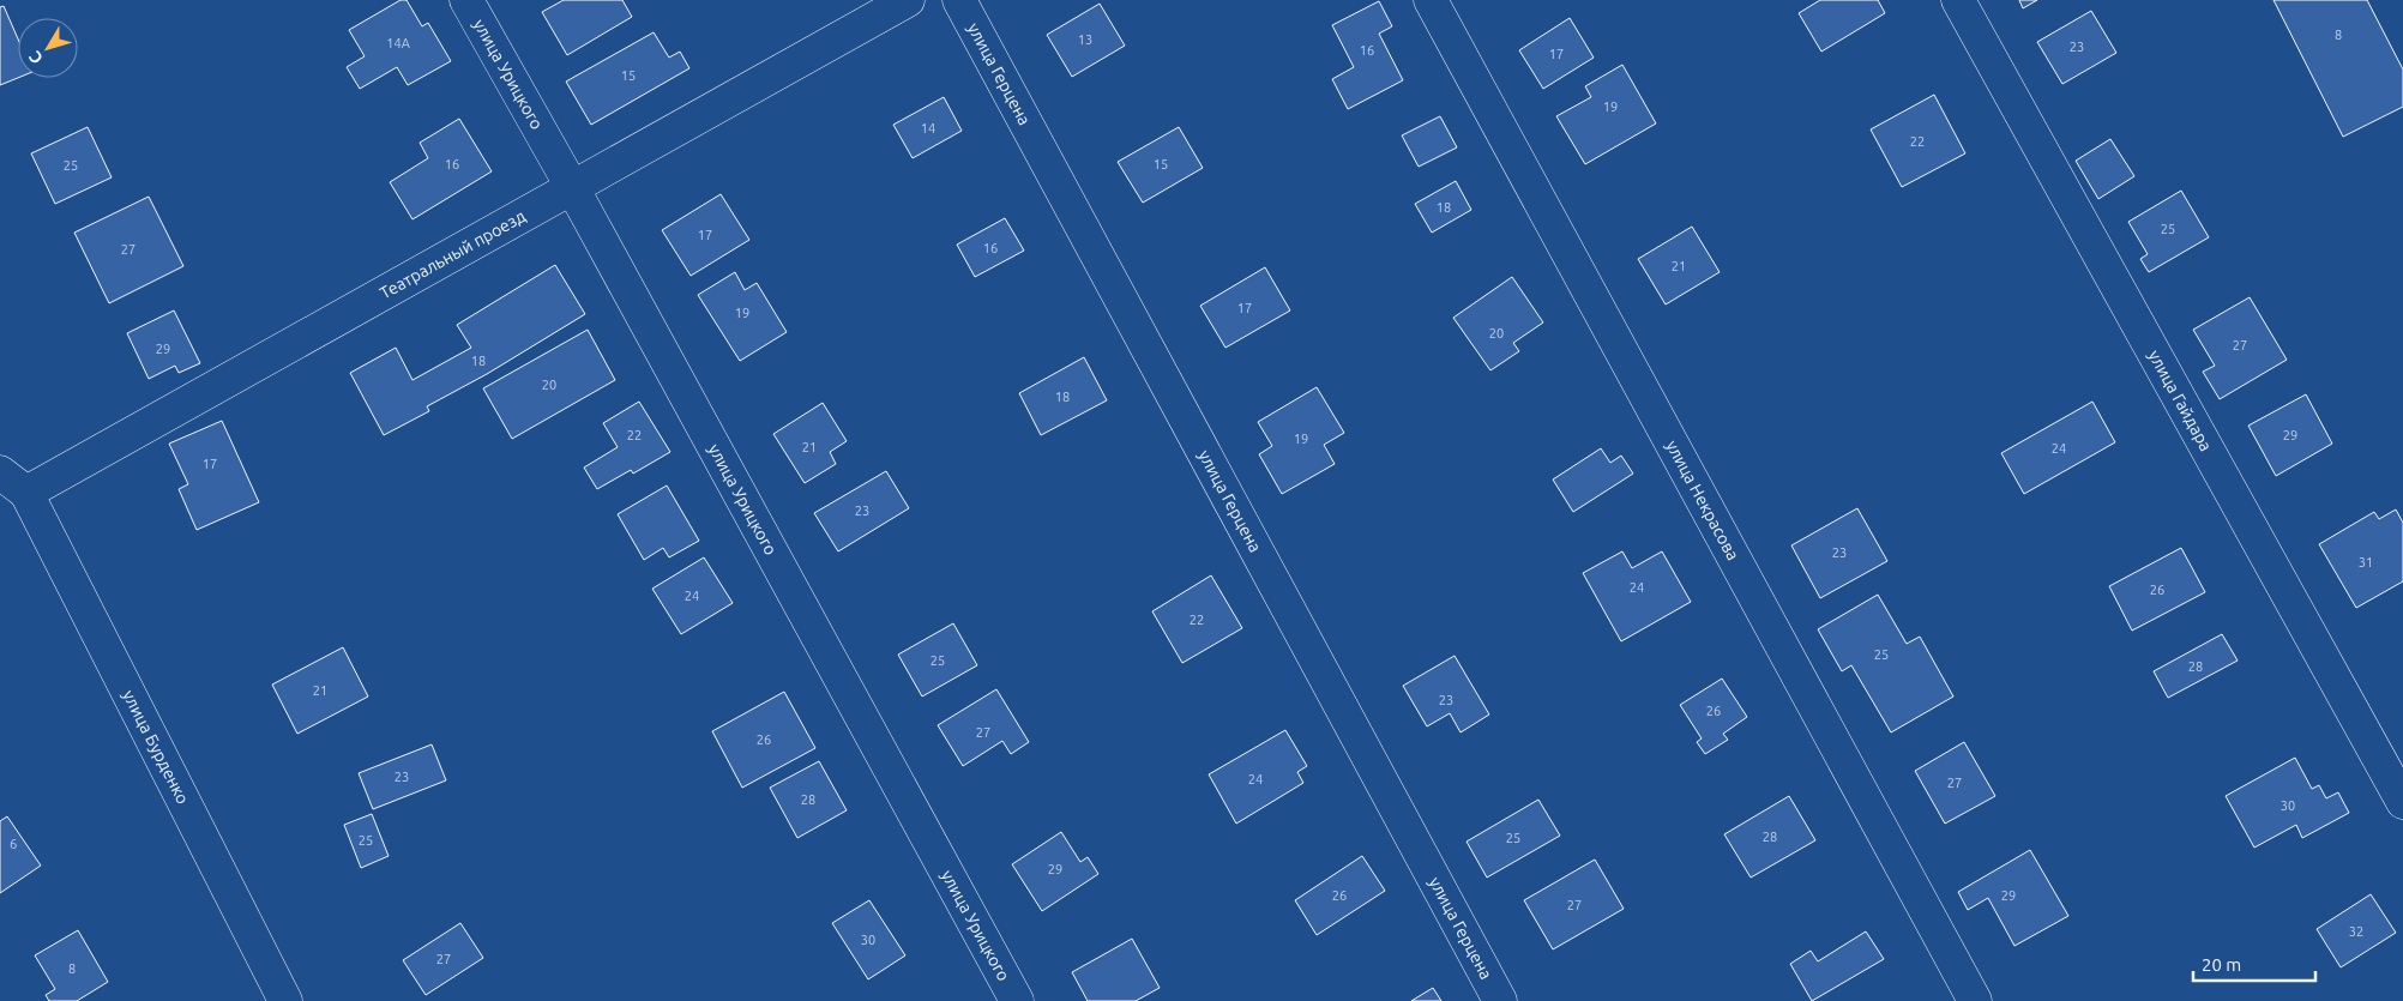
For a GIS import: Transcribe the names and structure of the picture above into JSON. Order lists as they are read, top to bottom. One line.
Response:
{"streets":{"street":["улица Герцена","улица Урицкого","Театральный проезд","улица Гайдара","улица Некрасова","улица Бурденко"]},"crossings":[["улица Урицкого","Театральный проезд"],["Театральный проезд","улица Бурденко"]],"house_numbers":["8","13","14А","23","16","17","15","19","14","22","16","15","25","18","25","17","16","27","21","17","19","20","27","29","18","20","18","22","29","19","21","24","17","23","23","31","24","26","24","22","25","25","28","21","23","26","27","26","23","24","27","28","30","28","25","25","6","29","26","29","27","32","30","27","8"],"scale_bar":"20 m","north":"bottom left"}
